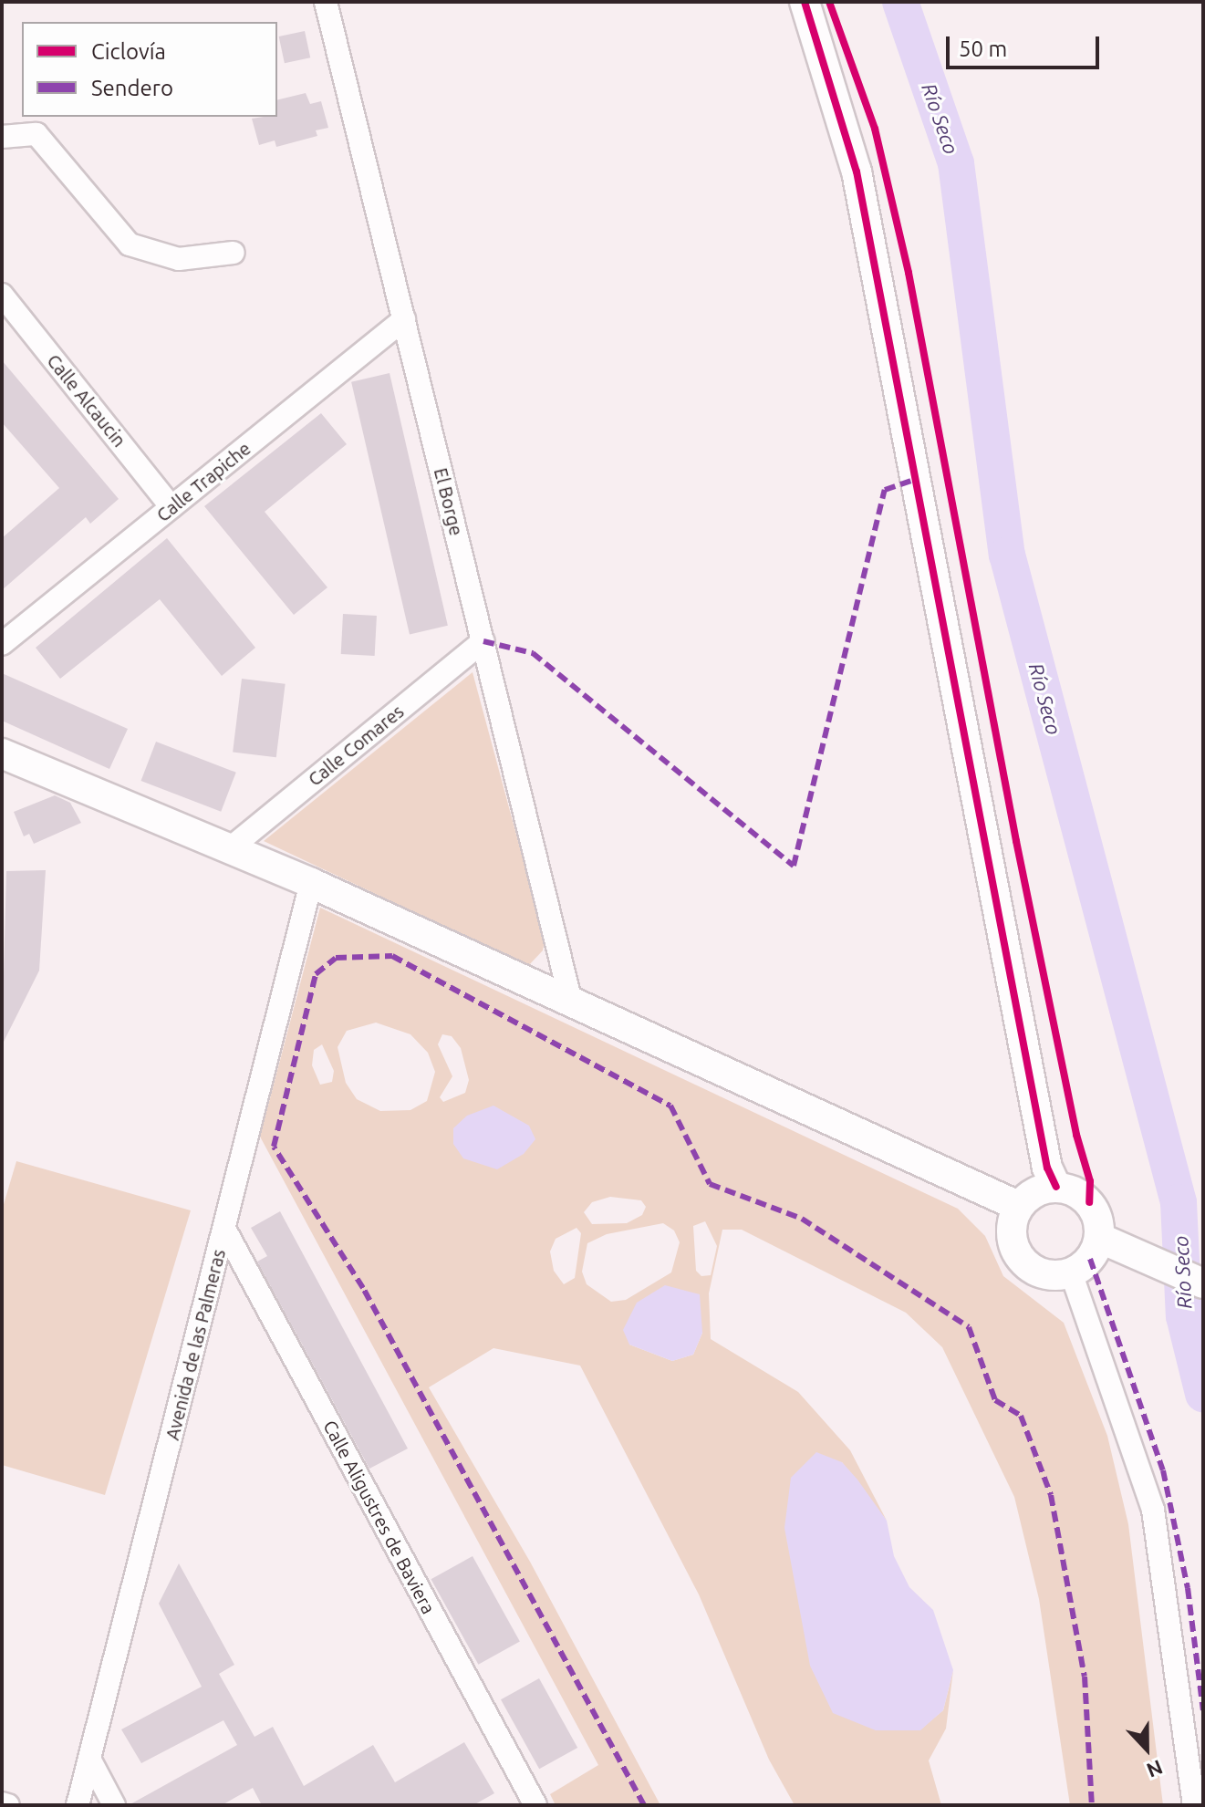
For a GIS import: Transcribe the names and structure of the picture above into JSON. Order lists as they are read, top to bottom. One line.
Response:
{"streets":{"street":["Calle Alcaucin","Calle Trapiche","El Borge","Calle Comares","Avenida de las Palmeras","Calle Aligustres de Baviera"]},"crossings":[["Calle Alcaucin","Calle Trapiche"],["Calle Trapiche","El Borge"],["El Borge","Calle Comares"],["Avenida de las Palmeras","Calle Aligustres de Baviera"]],"water":["Río Seco"],"legend":["Ciclovía","Sendero"],"scale_bar":"50 m","north":"bottom"}
